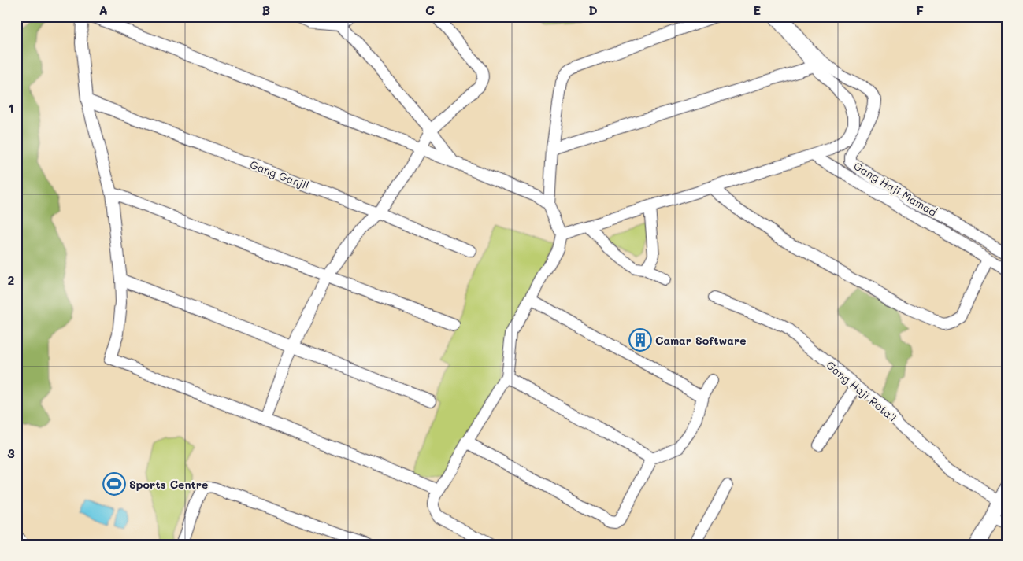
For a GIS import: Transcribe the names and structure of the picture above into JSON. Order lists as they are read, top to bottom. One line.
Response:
{"streets":{"street":["Gang Ganjil","Gang Haji Mamad","Gang Haji Rota'i"]},"places":{"building":["Camar Software"],"sports":["Sports Centre"]},"grid":{"columns":["A","B","C","D","E","F"],"rows":["1","2","3"]}}
